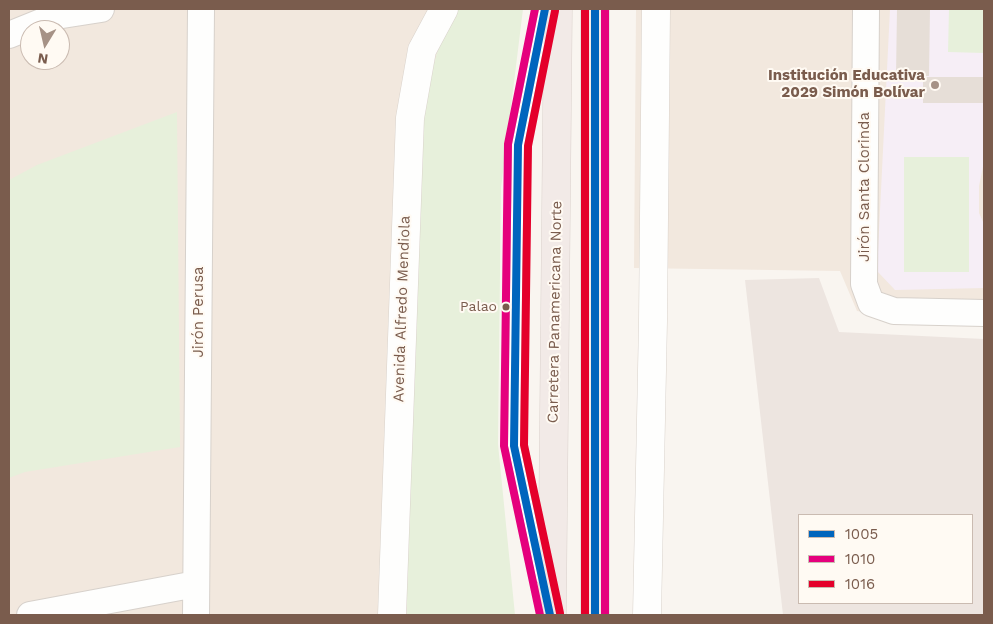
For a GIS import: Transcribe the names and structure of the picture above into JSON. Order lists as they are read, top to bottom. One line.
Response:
{"streets":{"highway":["Carretera Panamericana Norte"],"main road":["Avenida Alfredo Mendiola"],"street":["Jirón Santa Clorinda","Jirón Perusa"]},"places":["Institución Educativa 2029 Simón Bolívar","Palao"],"lines":["transit line 1005","transit line 1010","transit line 1016"],"legend":["1005","1010","1016"],"north":"bottom"}
